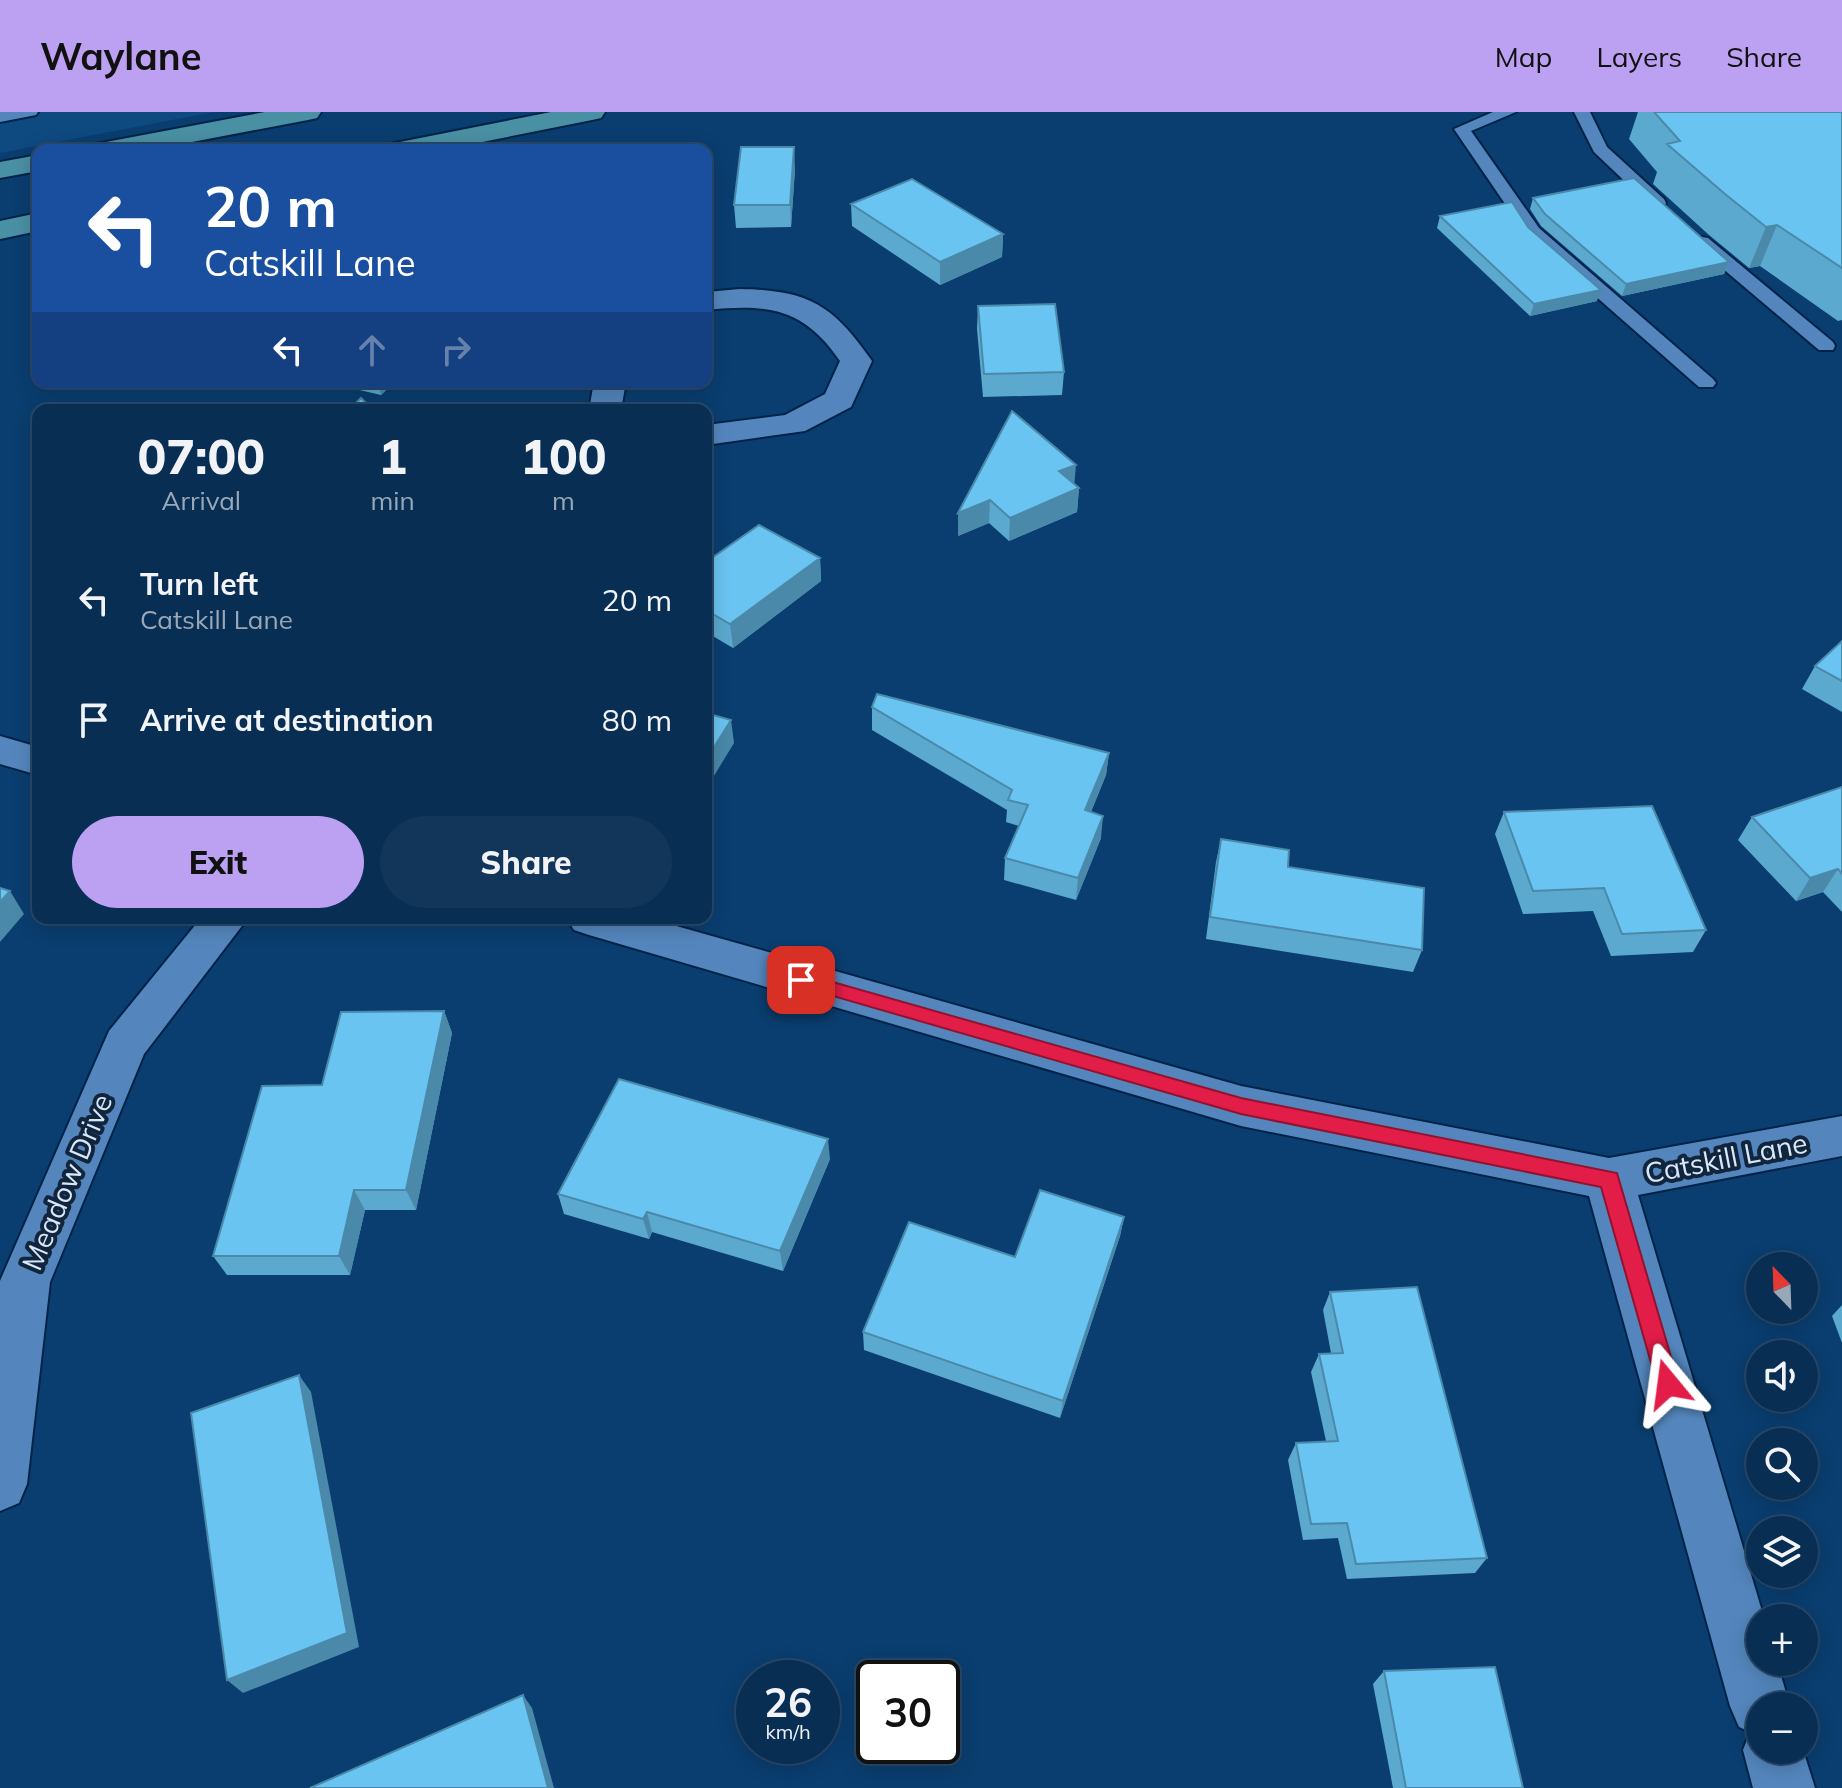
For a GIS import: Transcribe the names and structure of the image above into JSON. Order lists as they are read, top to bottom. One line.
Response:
{"streets":{"street":["Catskill Lane","Meadow Drive"]},"north":"top left","page":{"header":"Waylane","nav":["Map","Layers","Share"],"turn":["20 m","Catskill Lane"],"eta":["07:00","Arrival","1","min","100","m"],"list":[{"name":"Turn left","note":"Catskill Lane","value":"20 m"},{"name":"Arrive at destination","value":"80 m"}],"buttons":["Exit","Share"],"map_buttons":["+","−"],"speed":"26 km/h","limit":"30"}}
